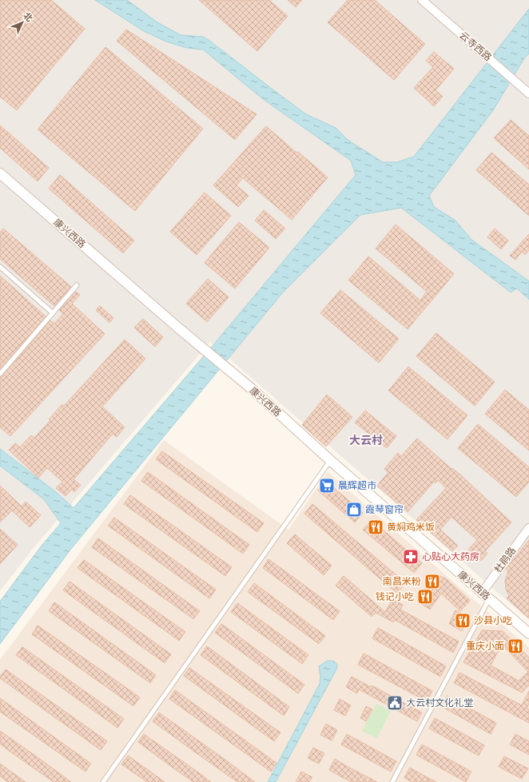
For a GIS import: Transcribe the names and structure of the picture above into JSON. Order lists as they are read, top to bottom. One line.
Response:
{"streets":{"street":["云寺西路","康兴西路","杜鹃路"]},"crossings":[["康兴西路","杜鹃路"]],"districts":["大云村"],"places":{"supermarket":["晨辉超市"],"shop":["霞琴窗帘"],"restaurant":["黄焖鸡米饭","南昌米粉","钱记小吃","沙县小吃","重庆小面"],"pharmacy":["心贴心大药房"],"public building":["大云村文化礼堂"]},"north":"top right"}
